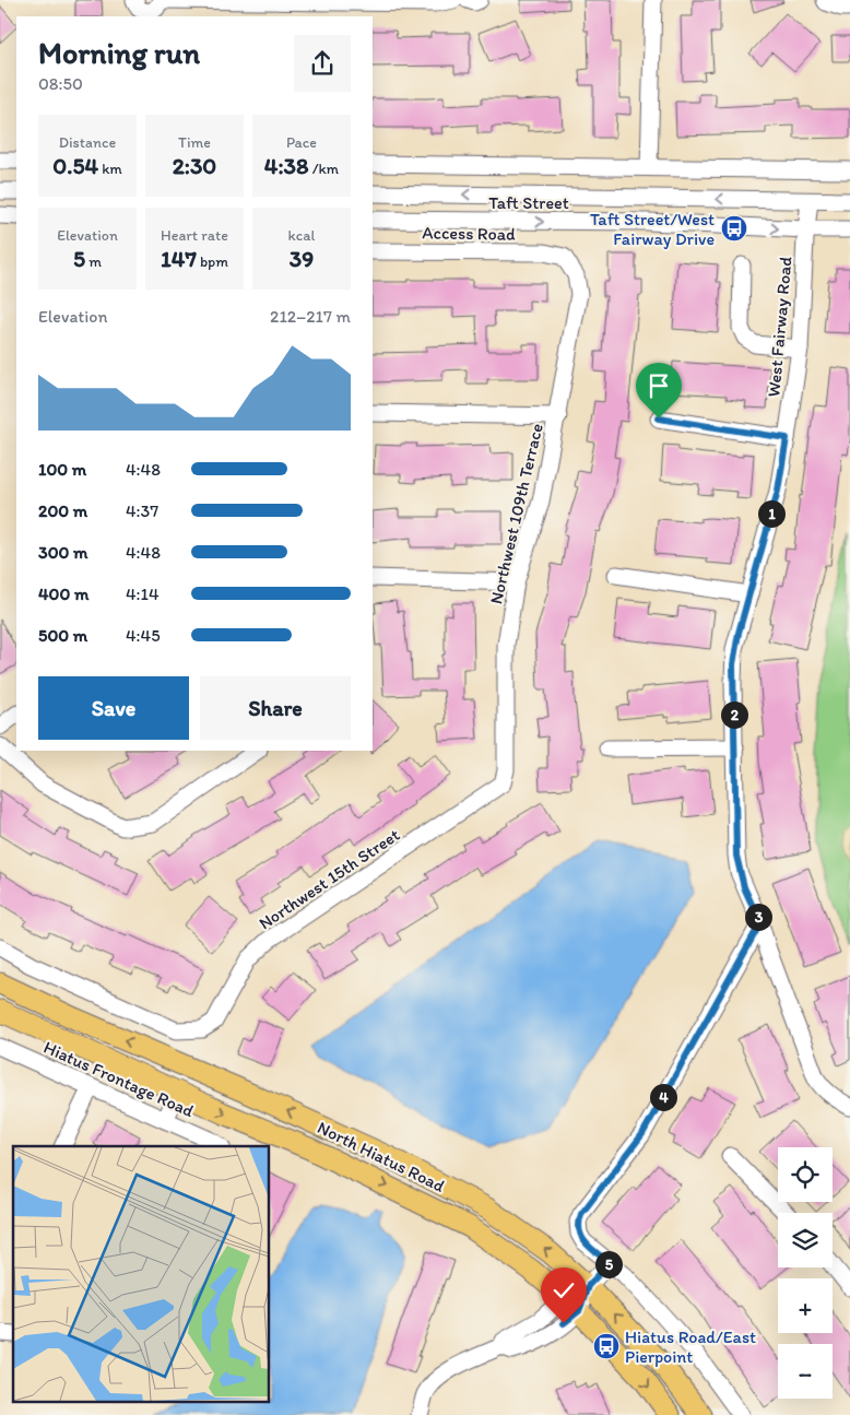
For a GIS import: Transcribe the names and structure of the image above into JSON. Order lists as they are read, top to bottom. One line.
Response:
{"streets":{"main road":["North Hiatus Road"],"street":["Taft Street","Access Road","West Fairway Road","Northwest 109th Terrace","Northwest 15th Street","Hiatus Frontage Road"]},"crossings":[["Taft Street","West Fairway Road"],["Access Road","Northwest 109th Terrace"],["Northwest 109th Terrace","Northwest 15th Street"]],"places":{"bus stop":["Taft Street/West Fairway Drive","Hiatus Road/East Pierpoint"]},"page":{"heading":["Morning run","08:50"],"stats":[["Distance","0.54 km"],["Time","2:30"],["Pace","4:38 /km"],["Elevation","5 m"],["Heart rate","147 bpm"],["kcal","39"]],"chart":["Elevation","212–217 m"],"list":[{"name":"100 m","note":"4:48"},{"name":"200 m","note":"4:37"},{"name":"300 m","note":"4:48"},{"name":"400 m","note":"4:14"},{"name":"500 m","note":"4:45"}],"pins":["1","2","3","4","5"],"buttons":["Save","Share"],"map_buttons":["+","−"]}}
